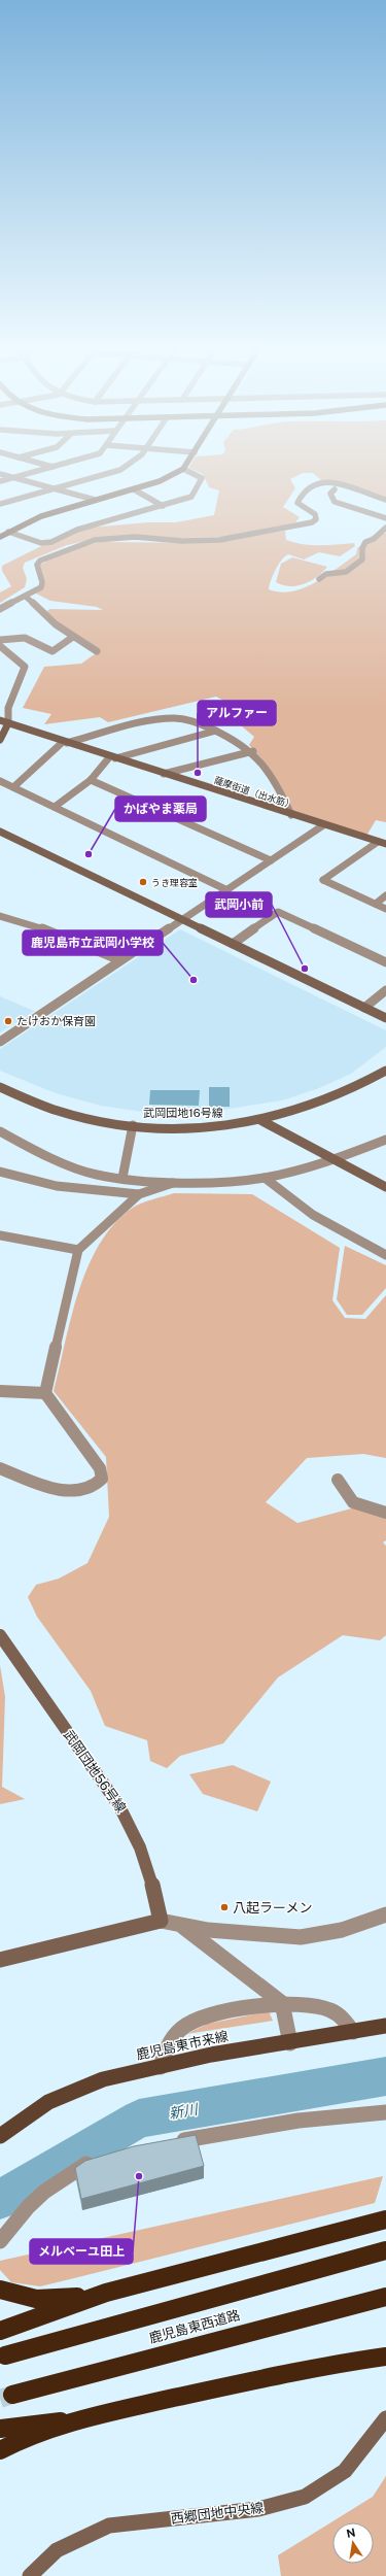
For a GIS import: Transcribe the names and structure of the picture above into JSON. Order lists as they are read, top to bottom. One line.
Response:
{"streets":{"highway":["鹿児島東西道路"],"main road":["鹿児島東市来線"],"street":["薩摩街道（出水筋）","武岡団地16号線","武岡団地56号線","西郷団地中央線"]},"water":["新川"],"places":["アルファー","かばやま薬局","うき理容室","武岡小前","鹿児島市立武岡小学校","たけおか保育園","八起ラーメン","メルベーユ田上"],"north":"top"}
